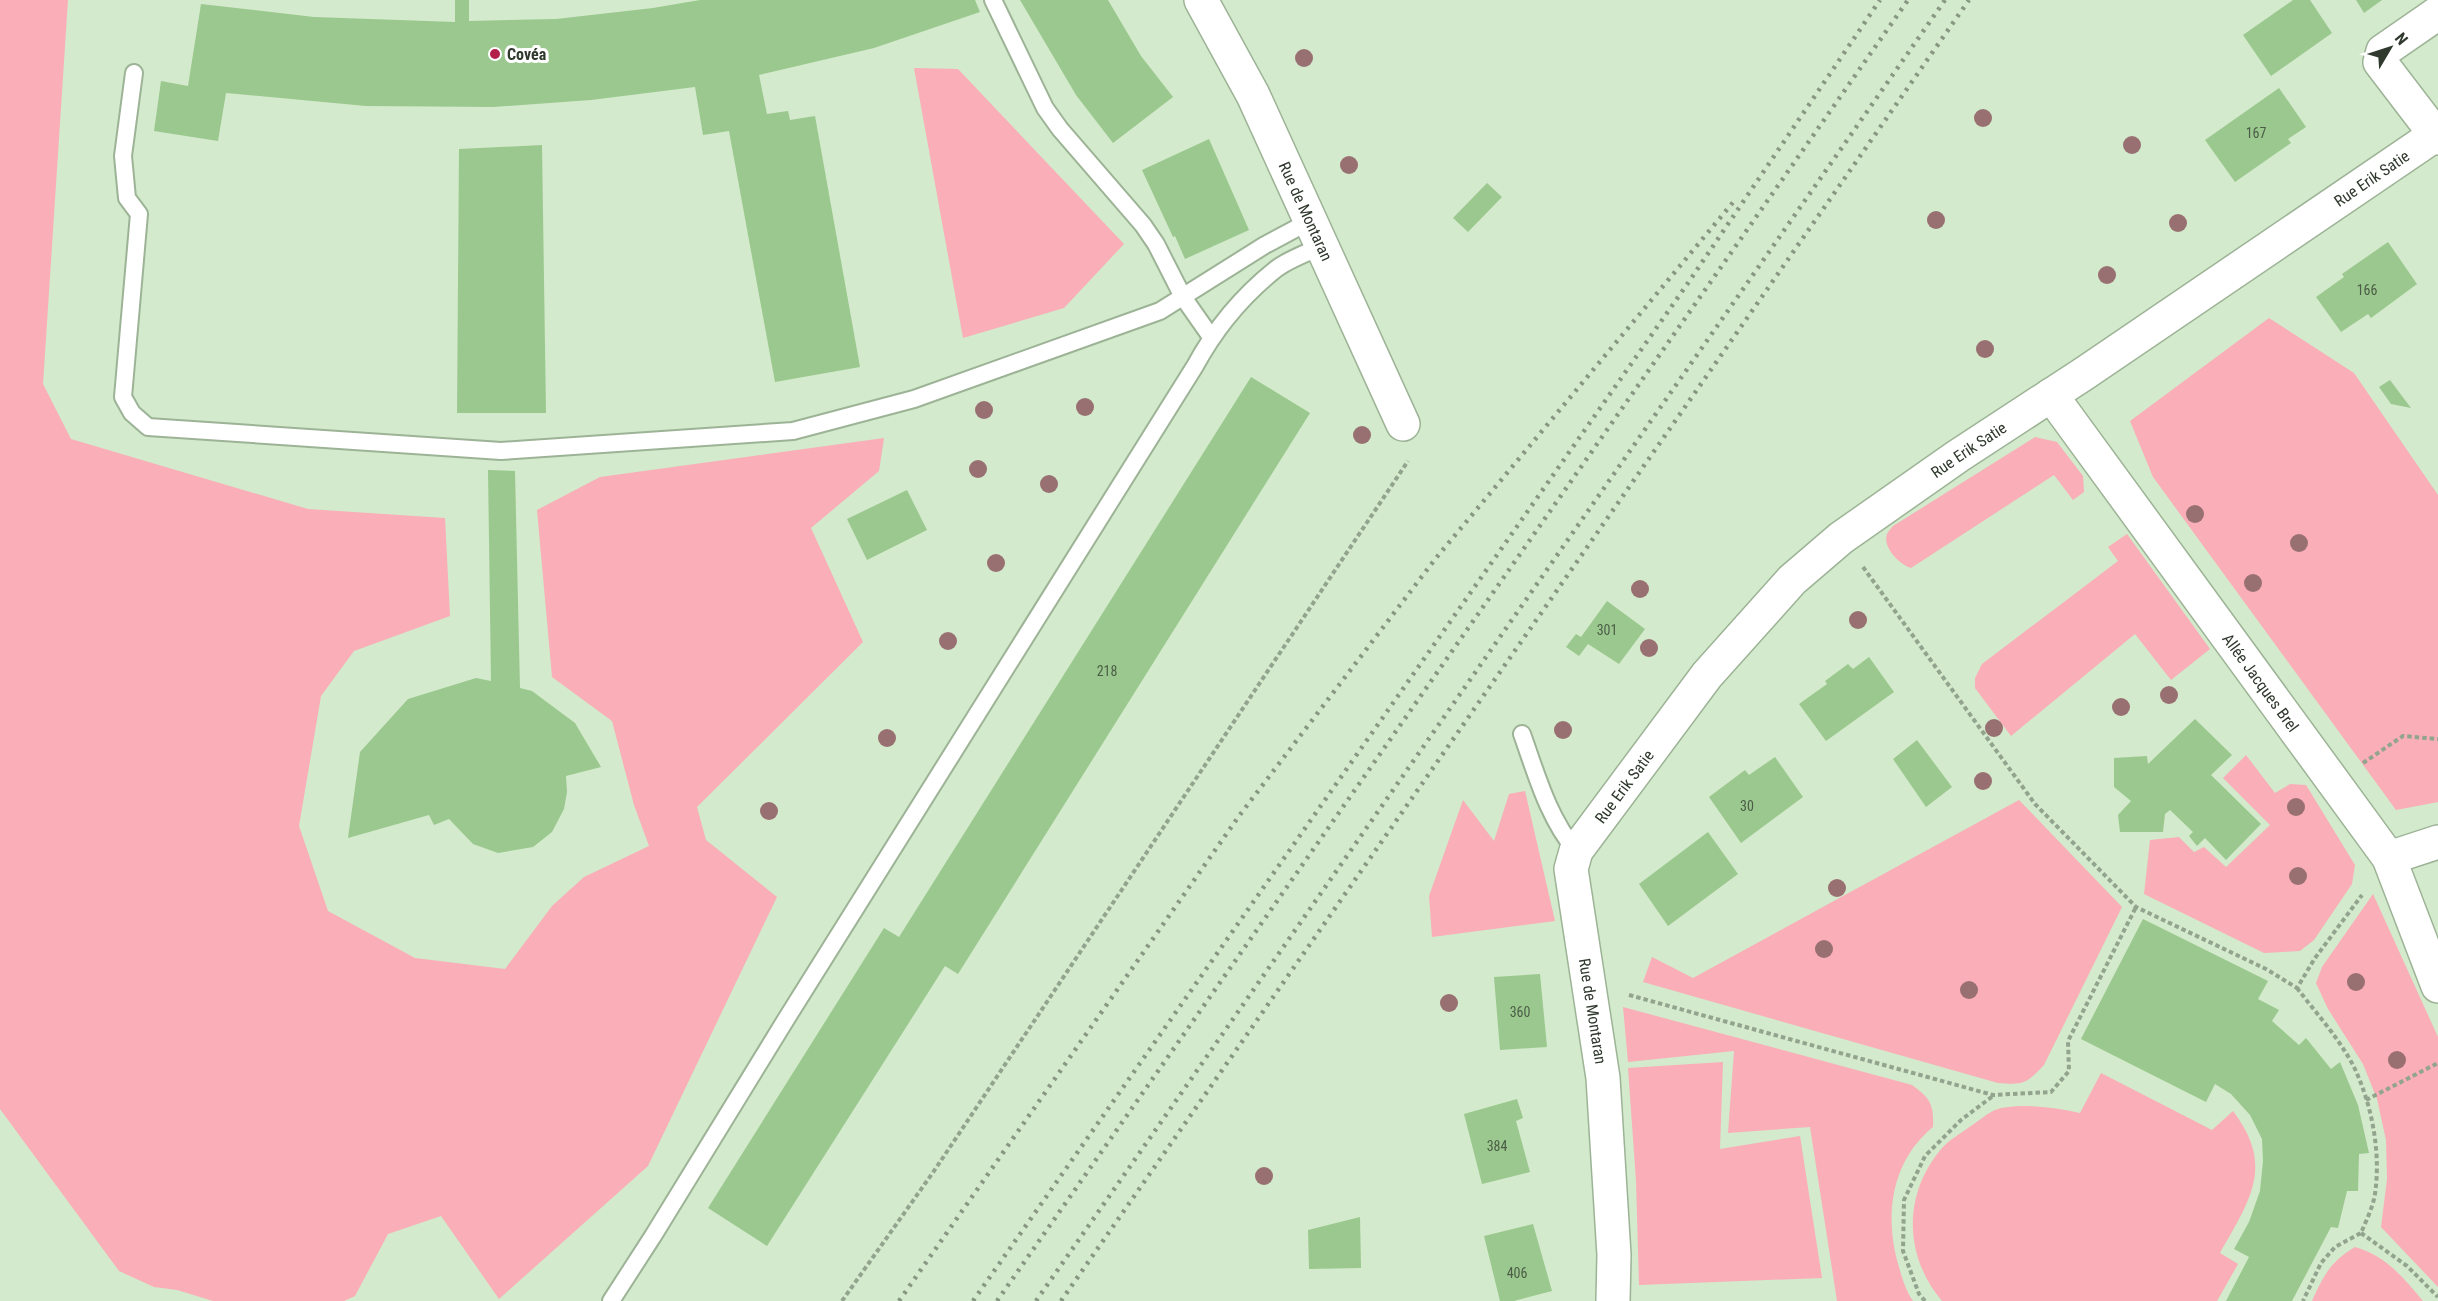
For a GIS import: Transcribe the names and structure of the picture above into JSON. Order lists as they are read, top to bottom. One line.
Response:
{"streets":{"street":["Rue Erik Satie","Rue de Montaran","Allée Jacques Brel"]},"crossings":[["Rue Erik Satie","Rue de Montaran"],["Rue Erik Satie","Allée Jacques Brel"]],"places":["Covéa"],"house_numbers":["167","166","301","218","30","360","384","406"],"north":"top right"}
